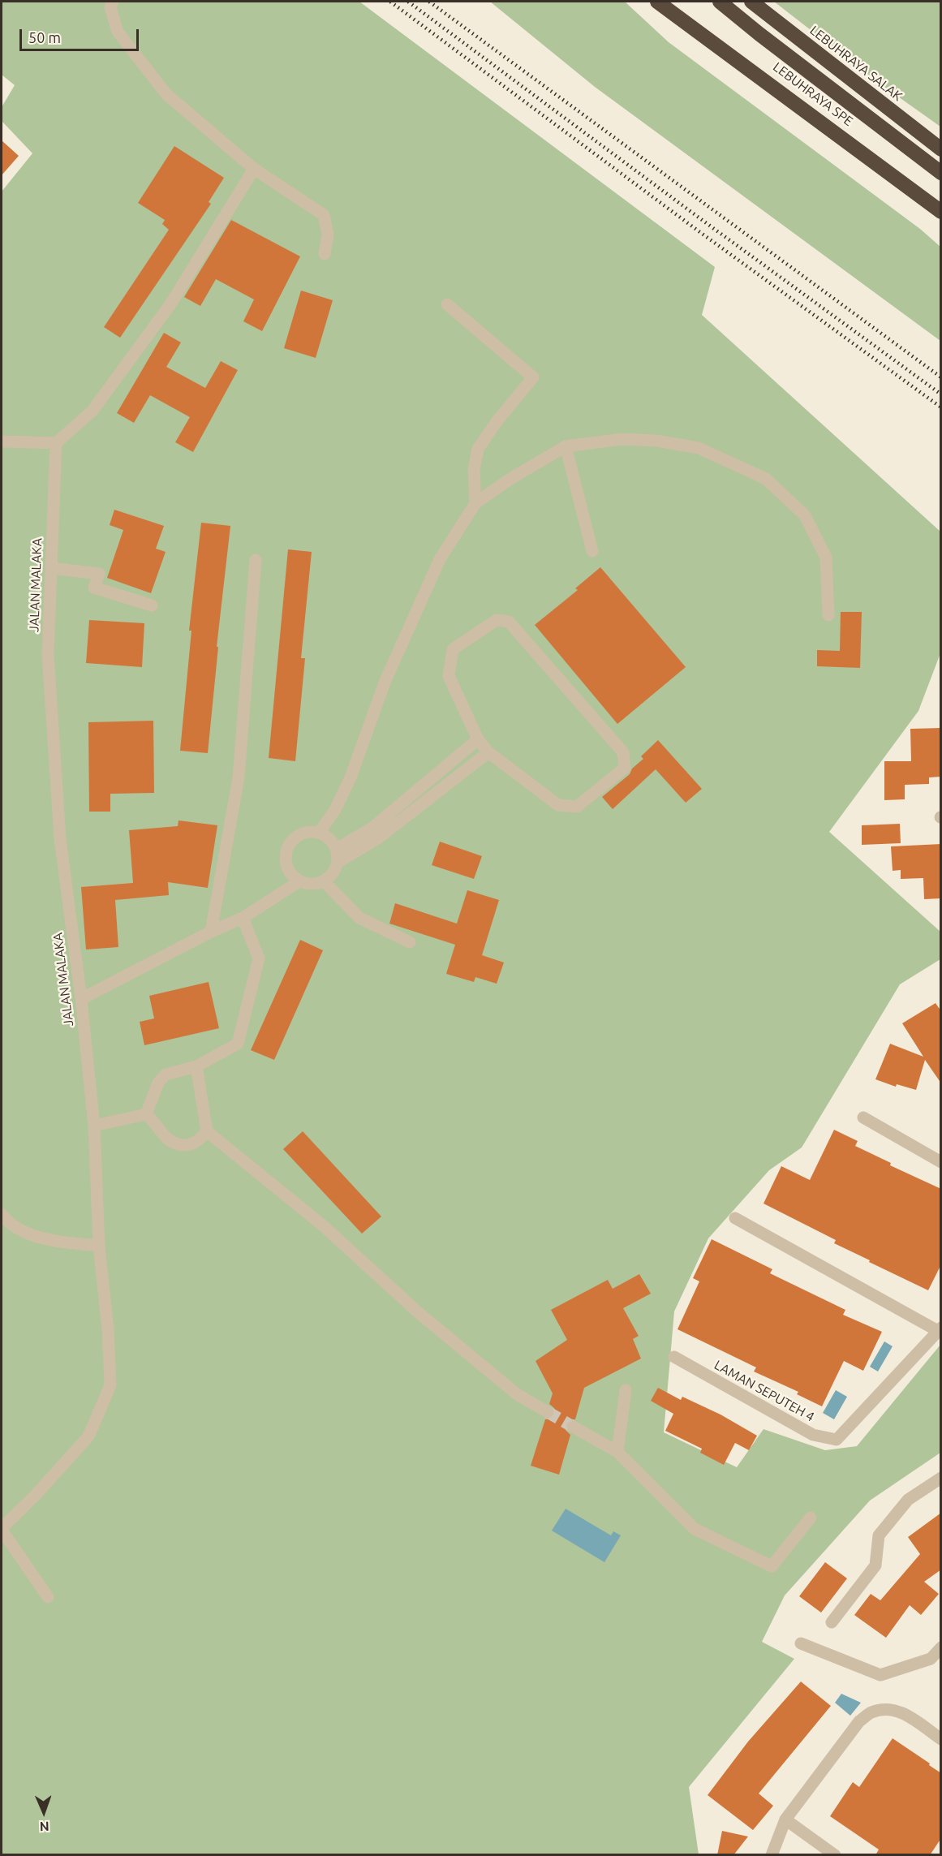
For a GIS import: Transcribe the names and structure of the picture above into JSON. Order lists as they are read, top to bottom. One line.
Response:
{"streets":{"highway":["LEBUHRAYA SALAK","LEBUHRAYA SPE"],"street":["JALAN MALAKA","LAMAN SEPUTEH 4"]},"scale_bar":"50 m","north":"bottom"}
